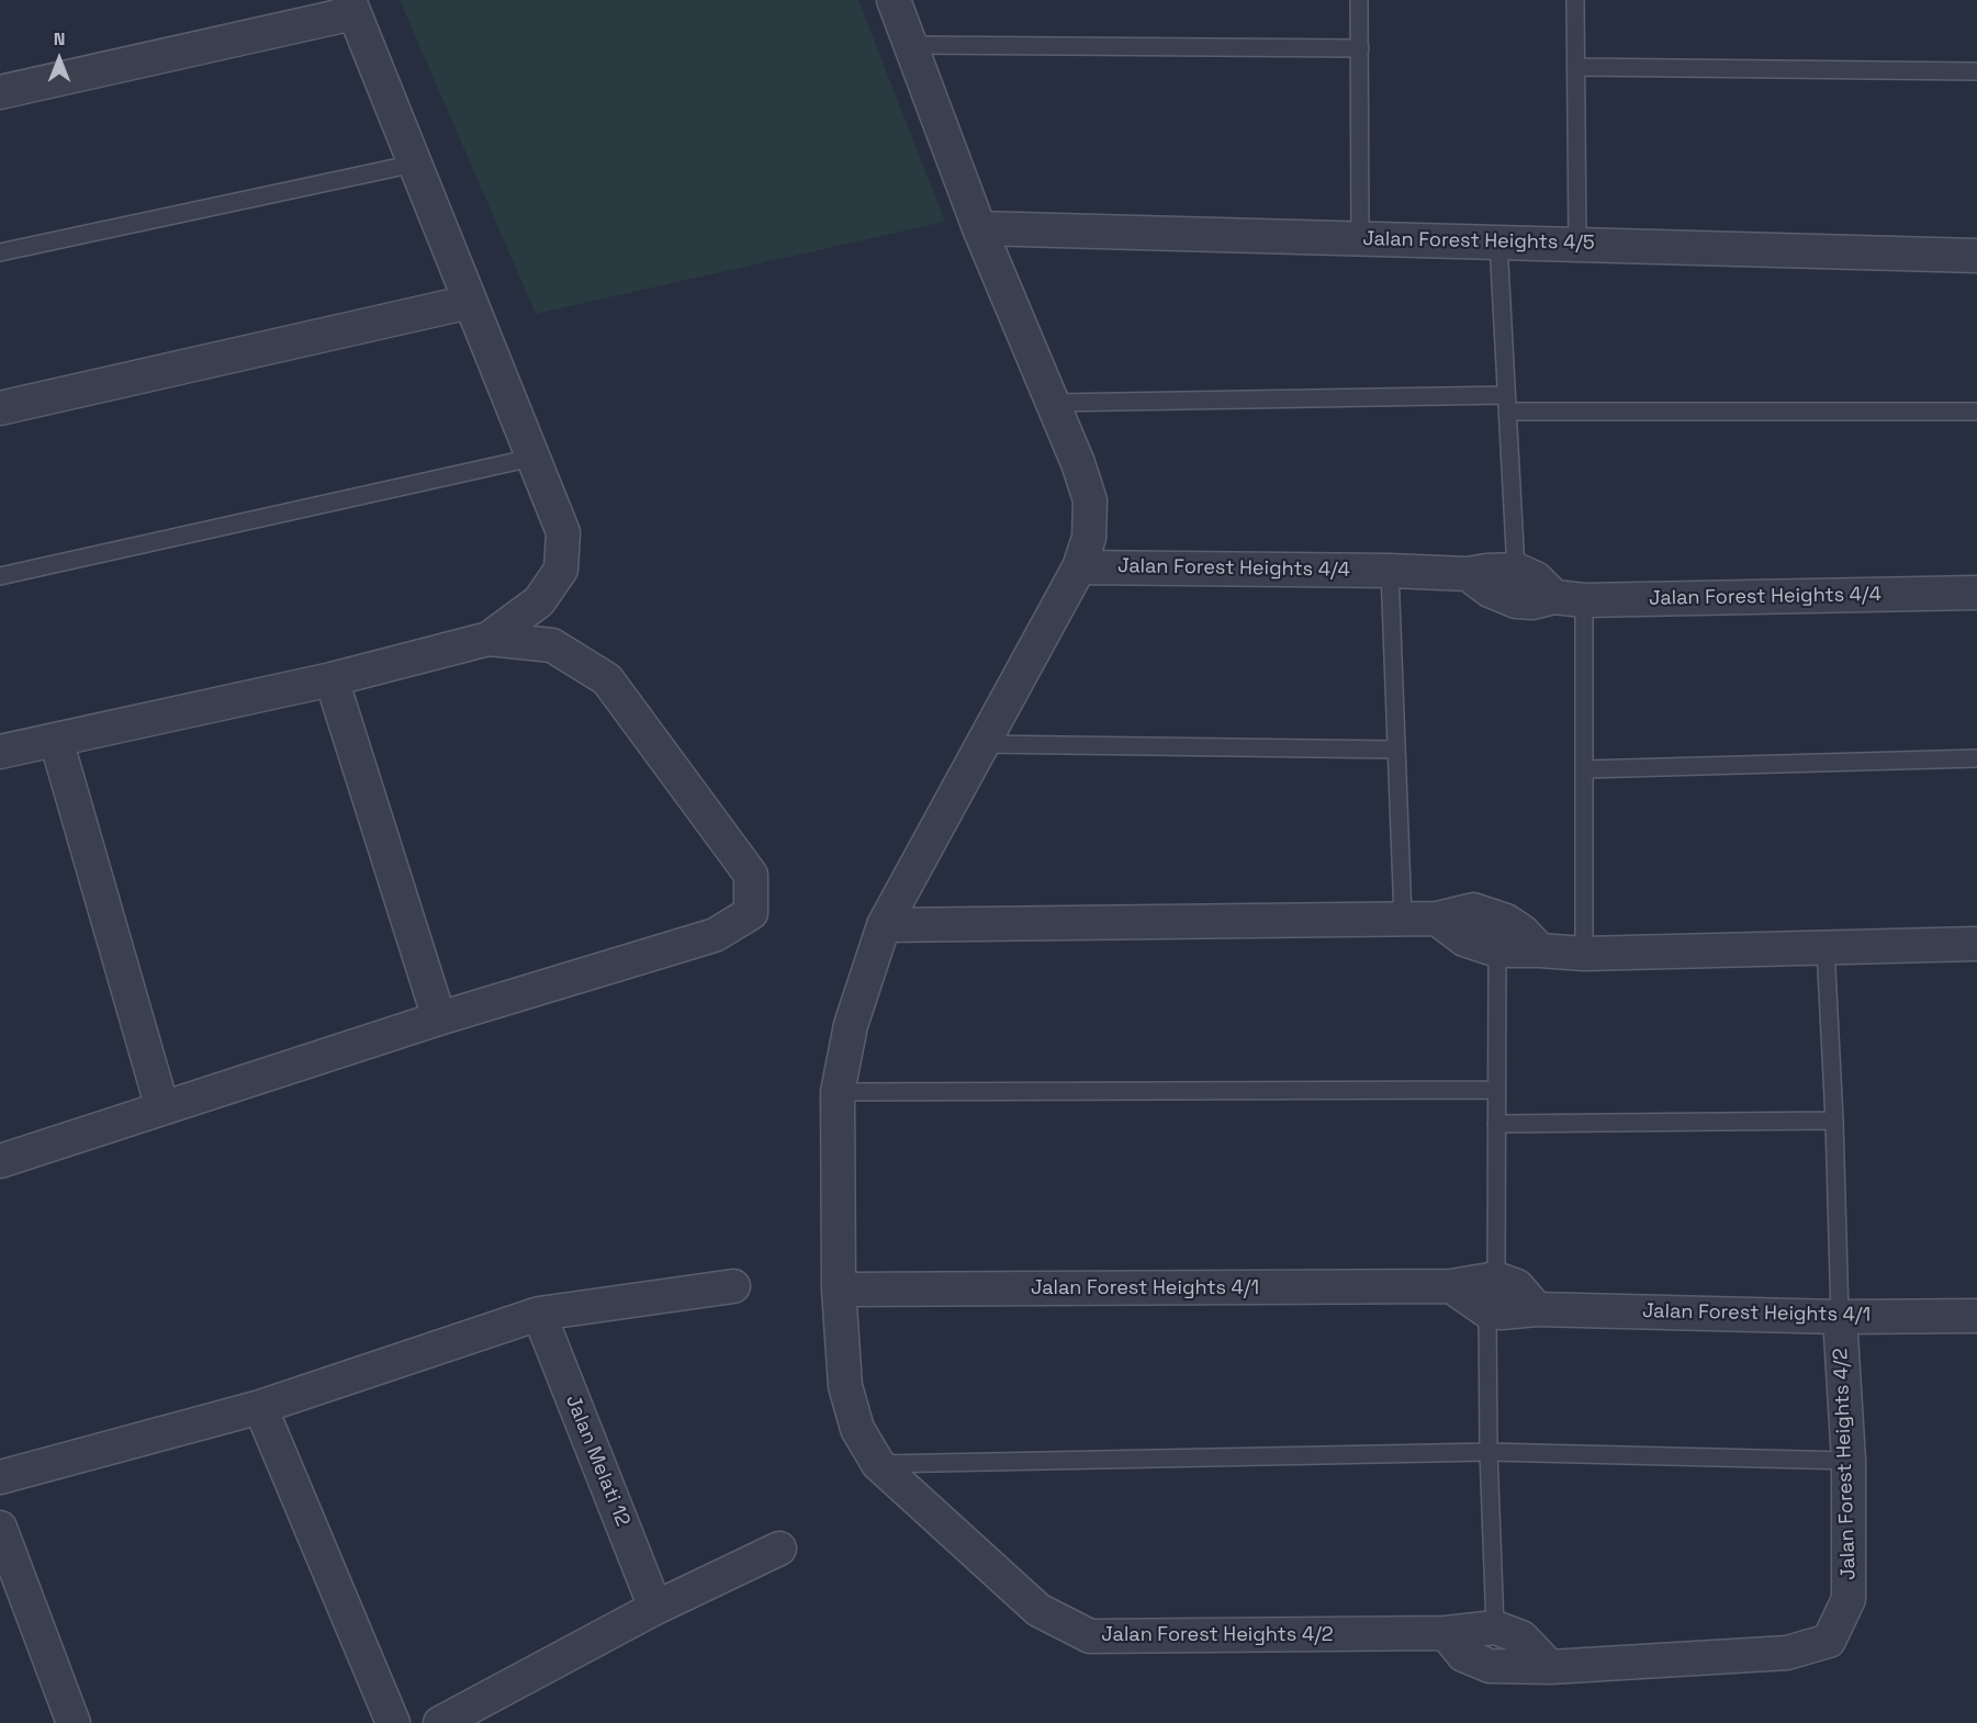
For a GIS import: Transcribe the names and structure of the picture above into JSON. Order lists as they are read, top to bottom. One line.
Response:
{"streets":{"street":["Jalan Forest Heights 4/5","Jalan Forest Heights 4/4","Jalan Forest Heights 4/1","Jalan Melati 12","Jalan Forest Heights 4/2"]},"crossings":[["Jalan Forest Heights 4/5","Jalan Forest Heights 4/2"],["Jalan Forest Heights 4/4","Jalan Forest Heights 4/2"],["Jalan Forest Heights 4/1","Jalan Forest Heights 4/2"]],"north":"top"}
